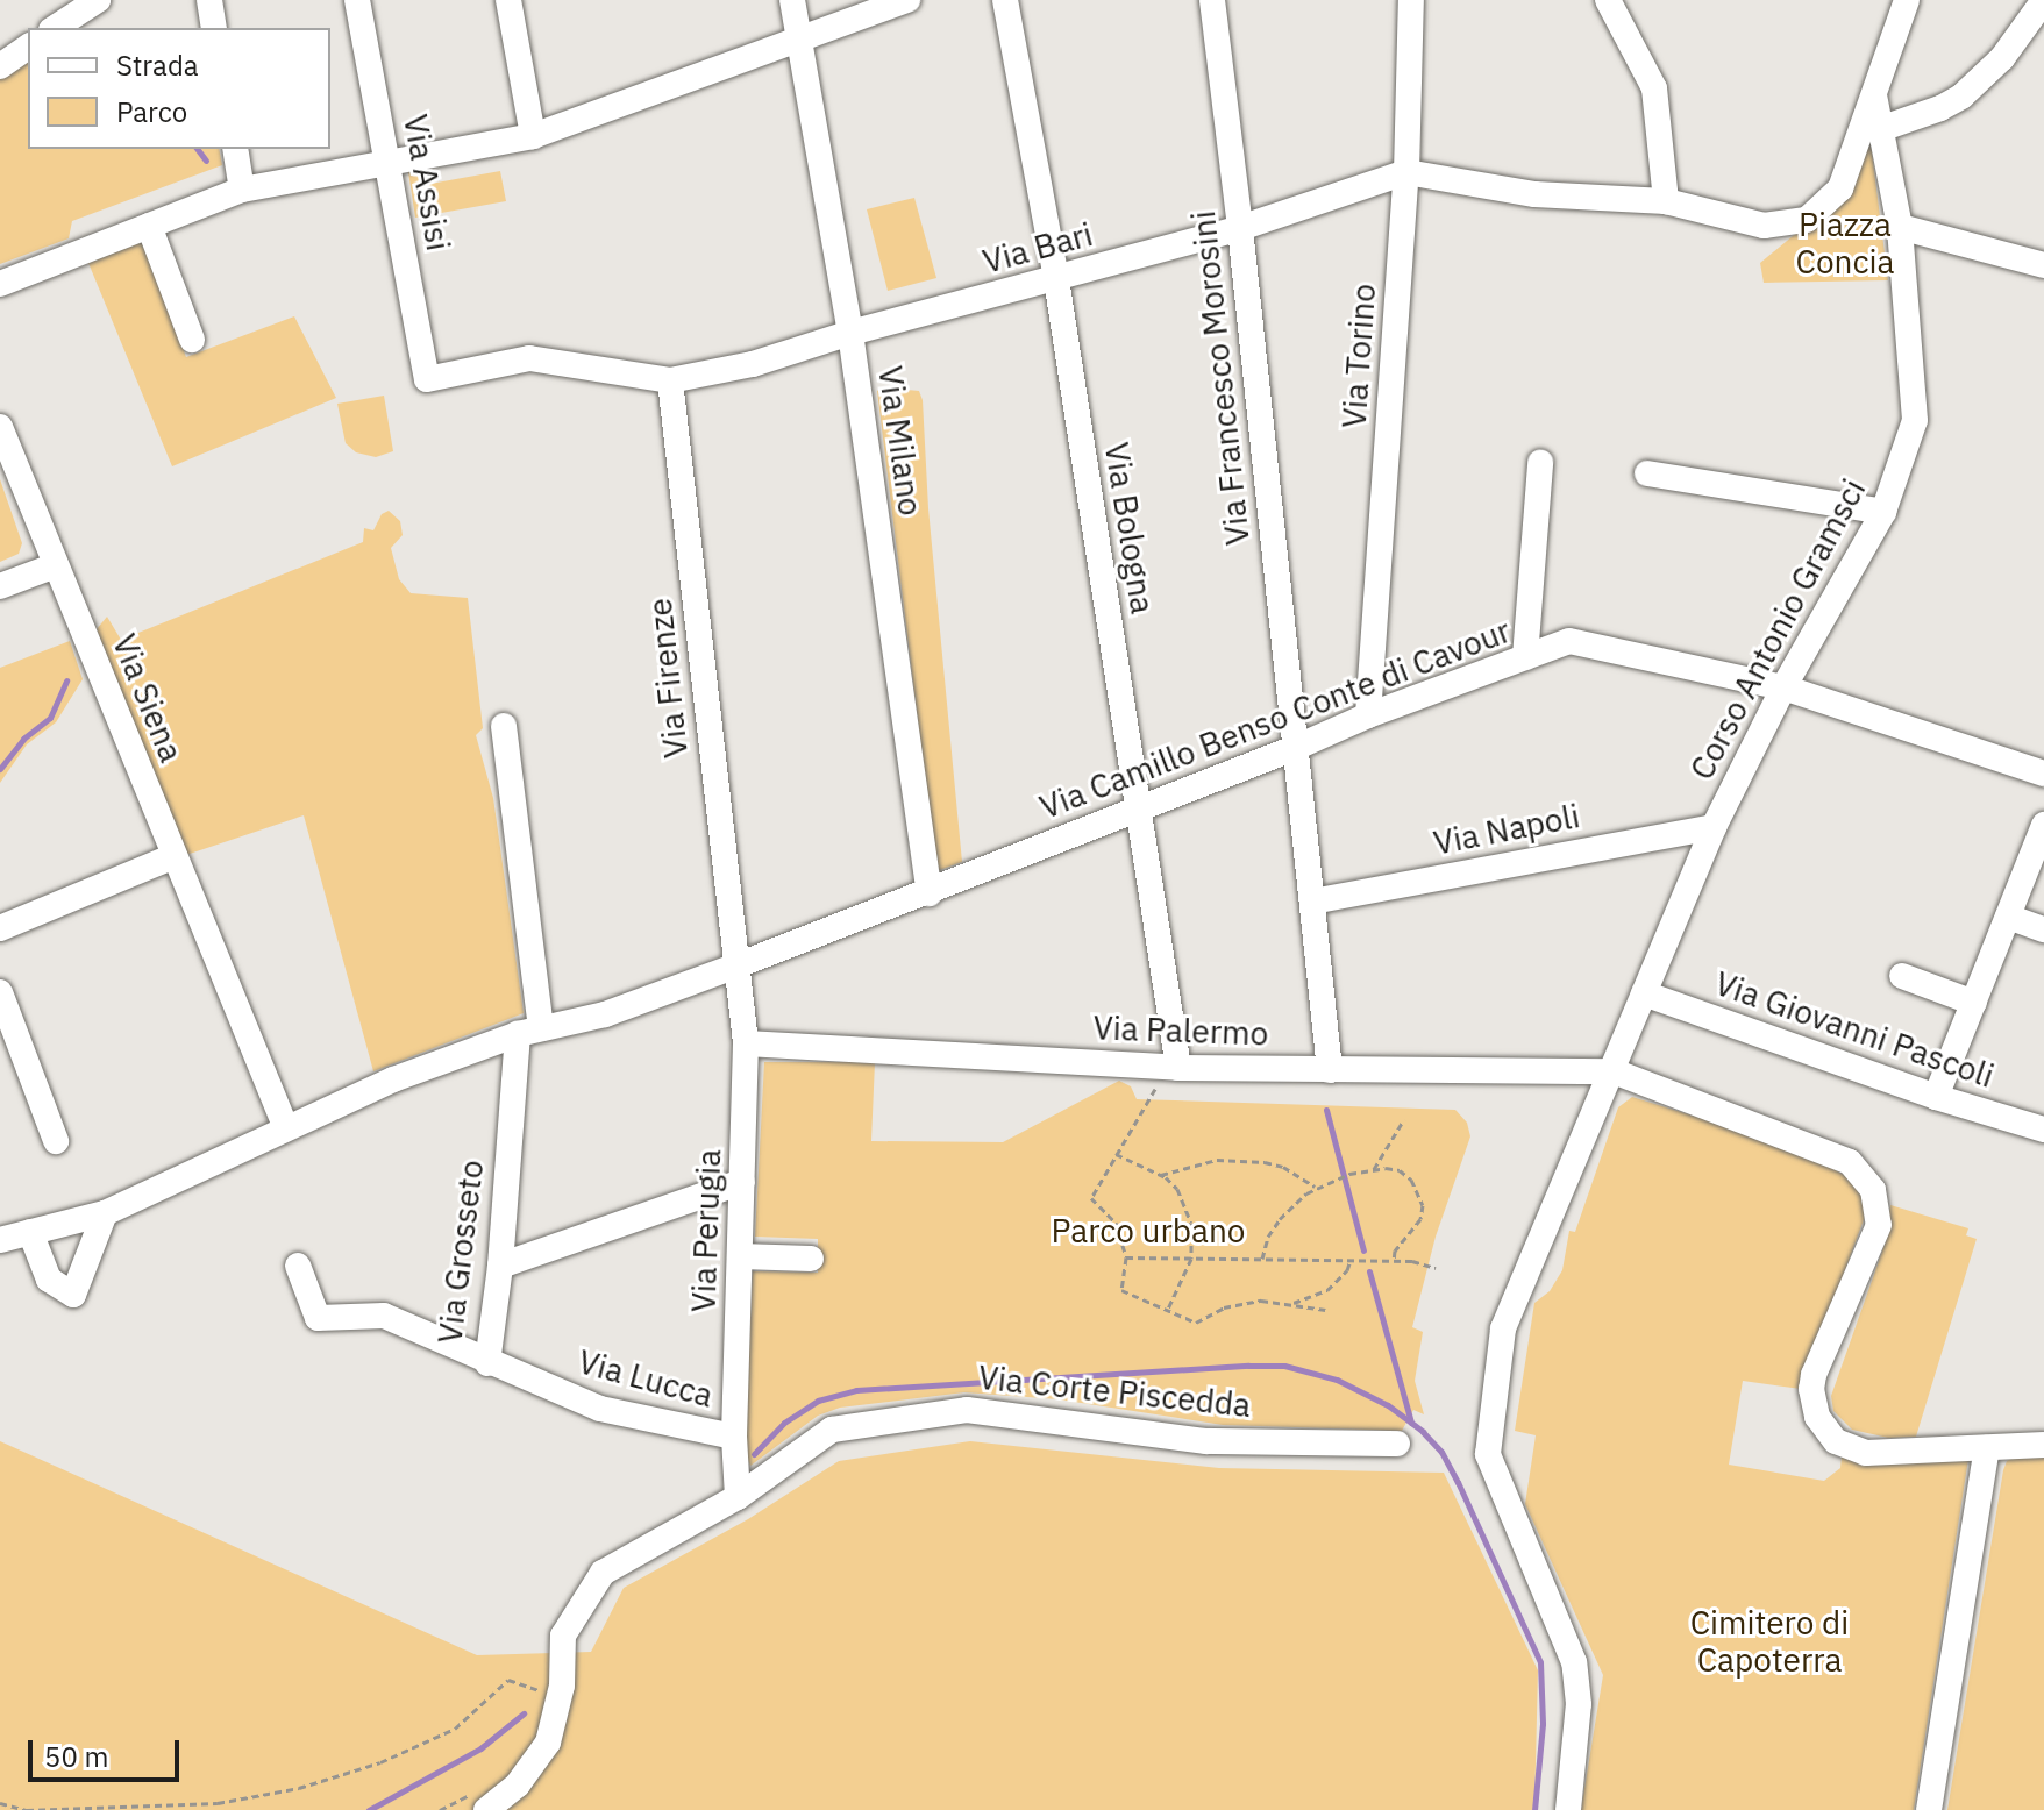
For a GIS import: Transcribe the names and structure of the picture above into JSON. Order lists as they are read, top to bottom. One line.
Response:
{"streets":{"street":["Via Assisi","Via Bari","Via Torino","Via Francesco Morosini","Via Milano","Via Bologna","Corso Antonio Gramsci","Via Firenze","Via Siena","Via Camillo Benso Conte di Cavour","Via Napoli","Via Giovanni Pascoli","Via Palermo","Via Perugia","Via Grosseto","Via Lucca","Via Corte Piscedda"]},"crossings":[["Via Assisi","Via Bari"],["Via Bari","Via Torino"],["Via Bari","Via Francesco Morosini"],["Via Bari","Via Milano"],["Via Bari","Via Bologna"],["Via Bari","Corso Antonio Gramsci"],["Via Bari","Via Firenze"],["Via Torino","Via Camillo Benso Conte di Cavour"],["Via Francesco Morosini","Via Camillo Benso Conte di Cavour"],["Via Francesco Morosini","Via Napoli"],["Via Francesco Morosini","Via Palermo"],["Via Milano","Via Camillo Benso Conte di Cavour"],["Via Bologna","Via Camillo Benso Conte di Cavour"],["Via Bologna","Via Palermo"],["Corso Antonio Gramsci","Via Camillo Benso Conte di Cavour"],["Corso Antonio Gramsci","Via Napoli"],["Corso Antonio Gramsci","Via Giovanni Pascoli"],["Corso Antonio Gramsci","Via Palermo"],["Via Firenze","Via Camillo Benso Conte di Cavour"],["Via Firenze","Via Perugia"],["Via Siena","Via Camillo Benso Conte di Cavour"],["Via Camillo Benso Conte di Cavour","Via Perugia"],["Via Camillo Benso Conte di Cavour","Via Grosseto"],["Via Palermo","Via Perugia"],["Via Perugia","Via Lucca"],["Via Perugia","Via Corte Piscedda"],["Via Grosseto","Via Lucca"]],"parks":["Piazza Concia","Parco urbano","Cimitero di Capoterra"],"legend":["Strada","Parco"],"scale_bar":"50 m"}
